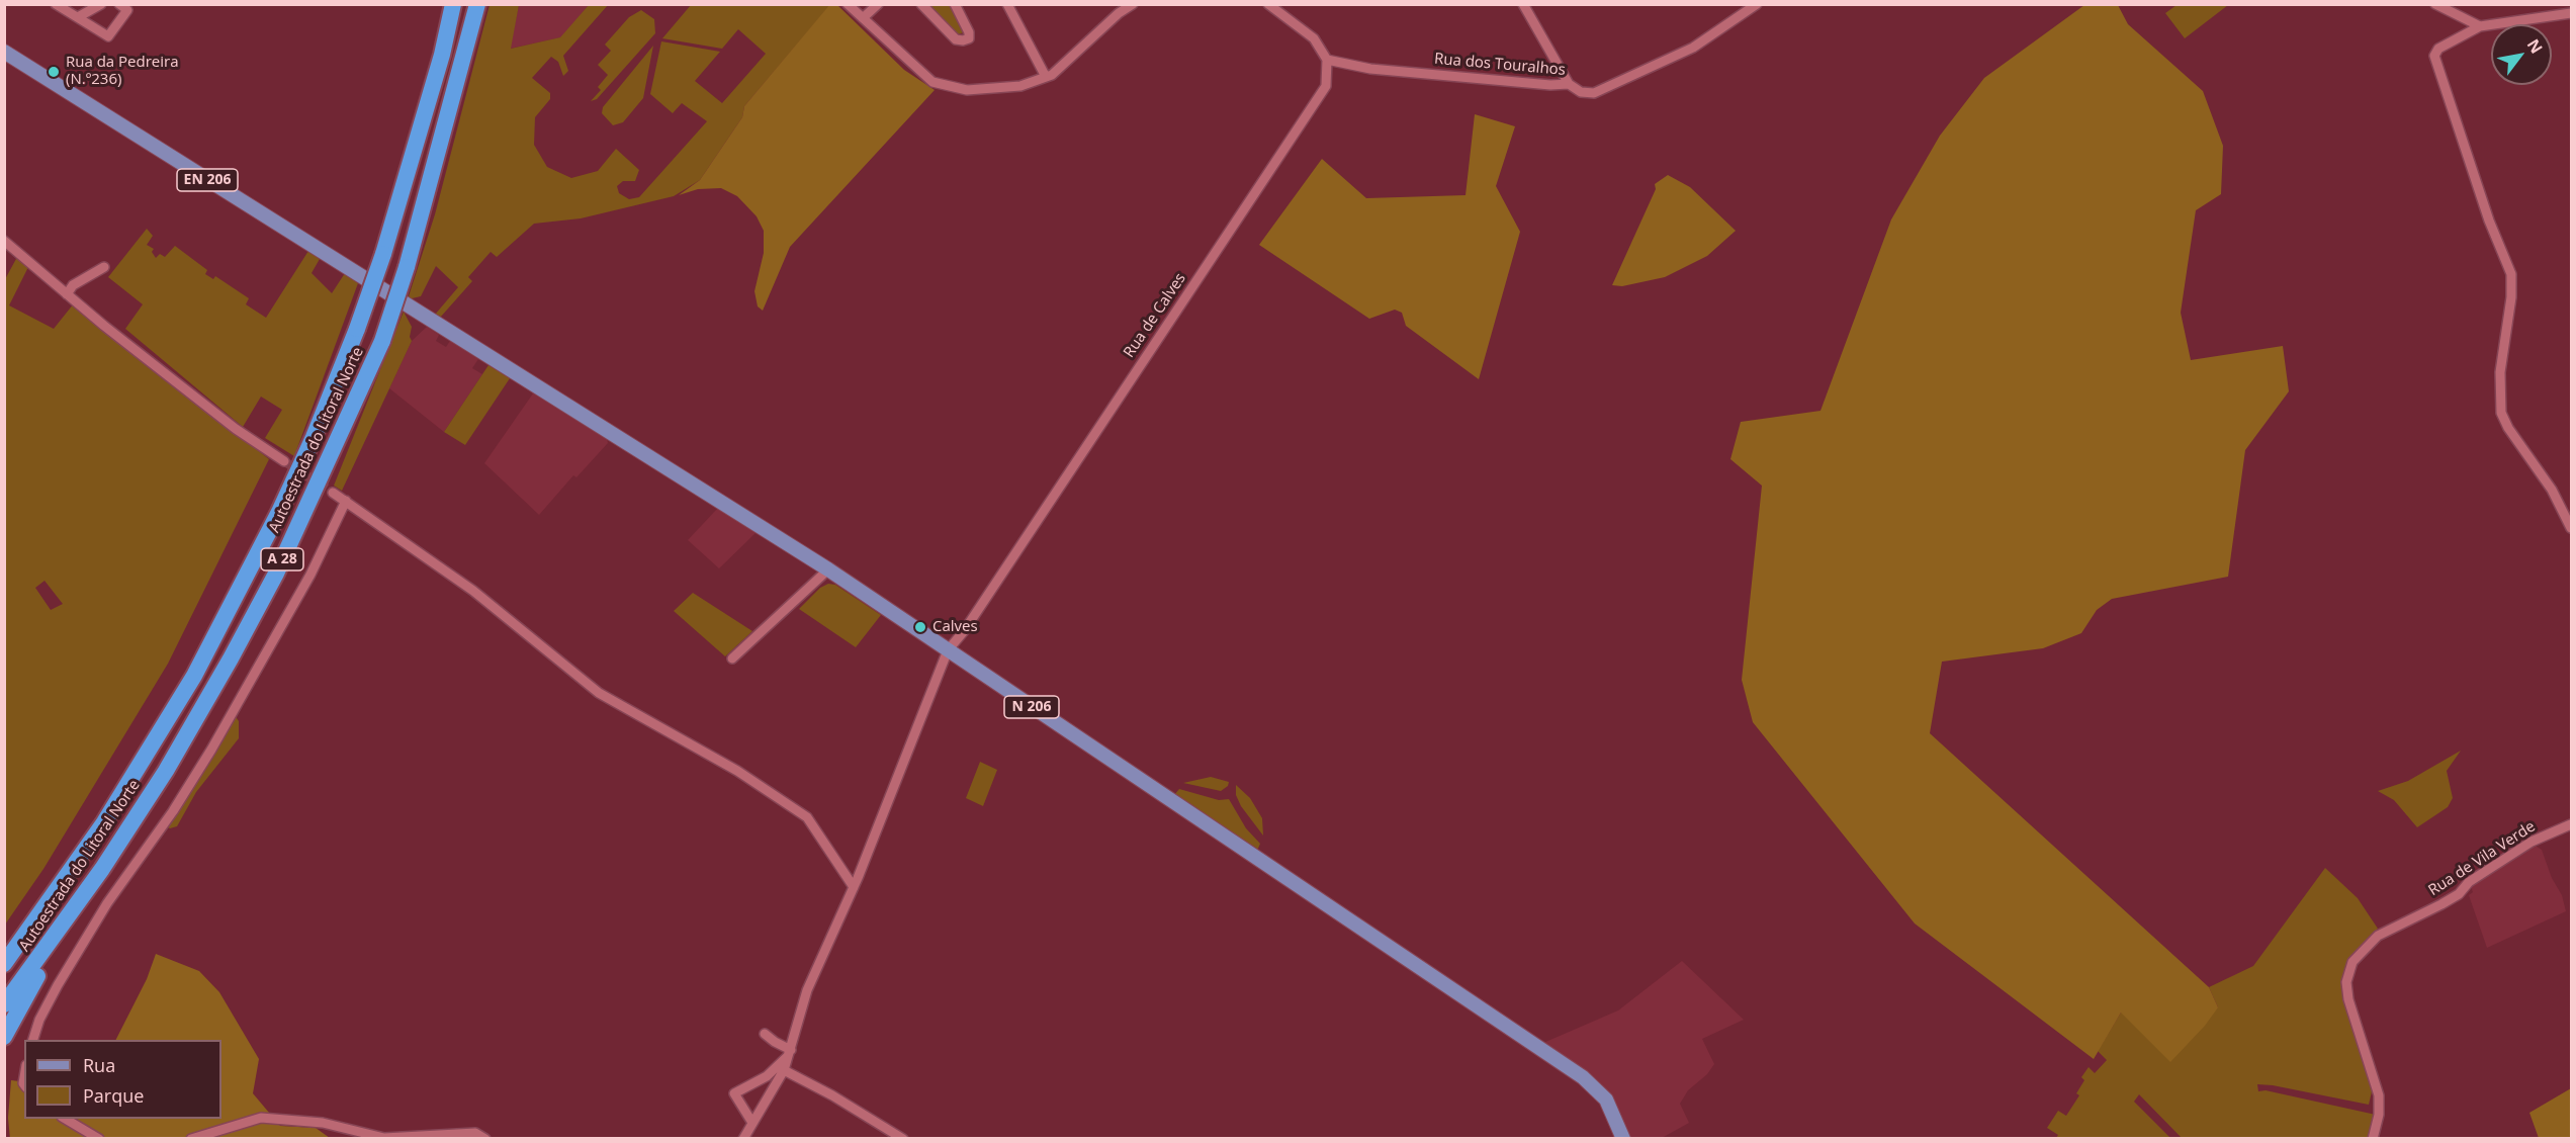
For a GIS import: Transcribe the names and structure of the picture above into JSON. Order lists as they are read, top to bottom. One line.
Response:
{"streets":{"highway":["Autoestrada do Litoral Norte","A 28"],"main road":["EN 206","N 206"],"street":["Rua dos Touralhos","Rua de Calves","Rua de Vila Verde"]},"crossings":[["Rua dos Touralhos","Rua de Calves"],["EN 206","N 206"],["Rua de Calves","N 206"]],"places":["Rua da Pedreira (N.º236)","Calves"],"legend":["Rua","Parque"],"north":"top right"}
